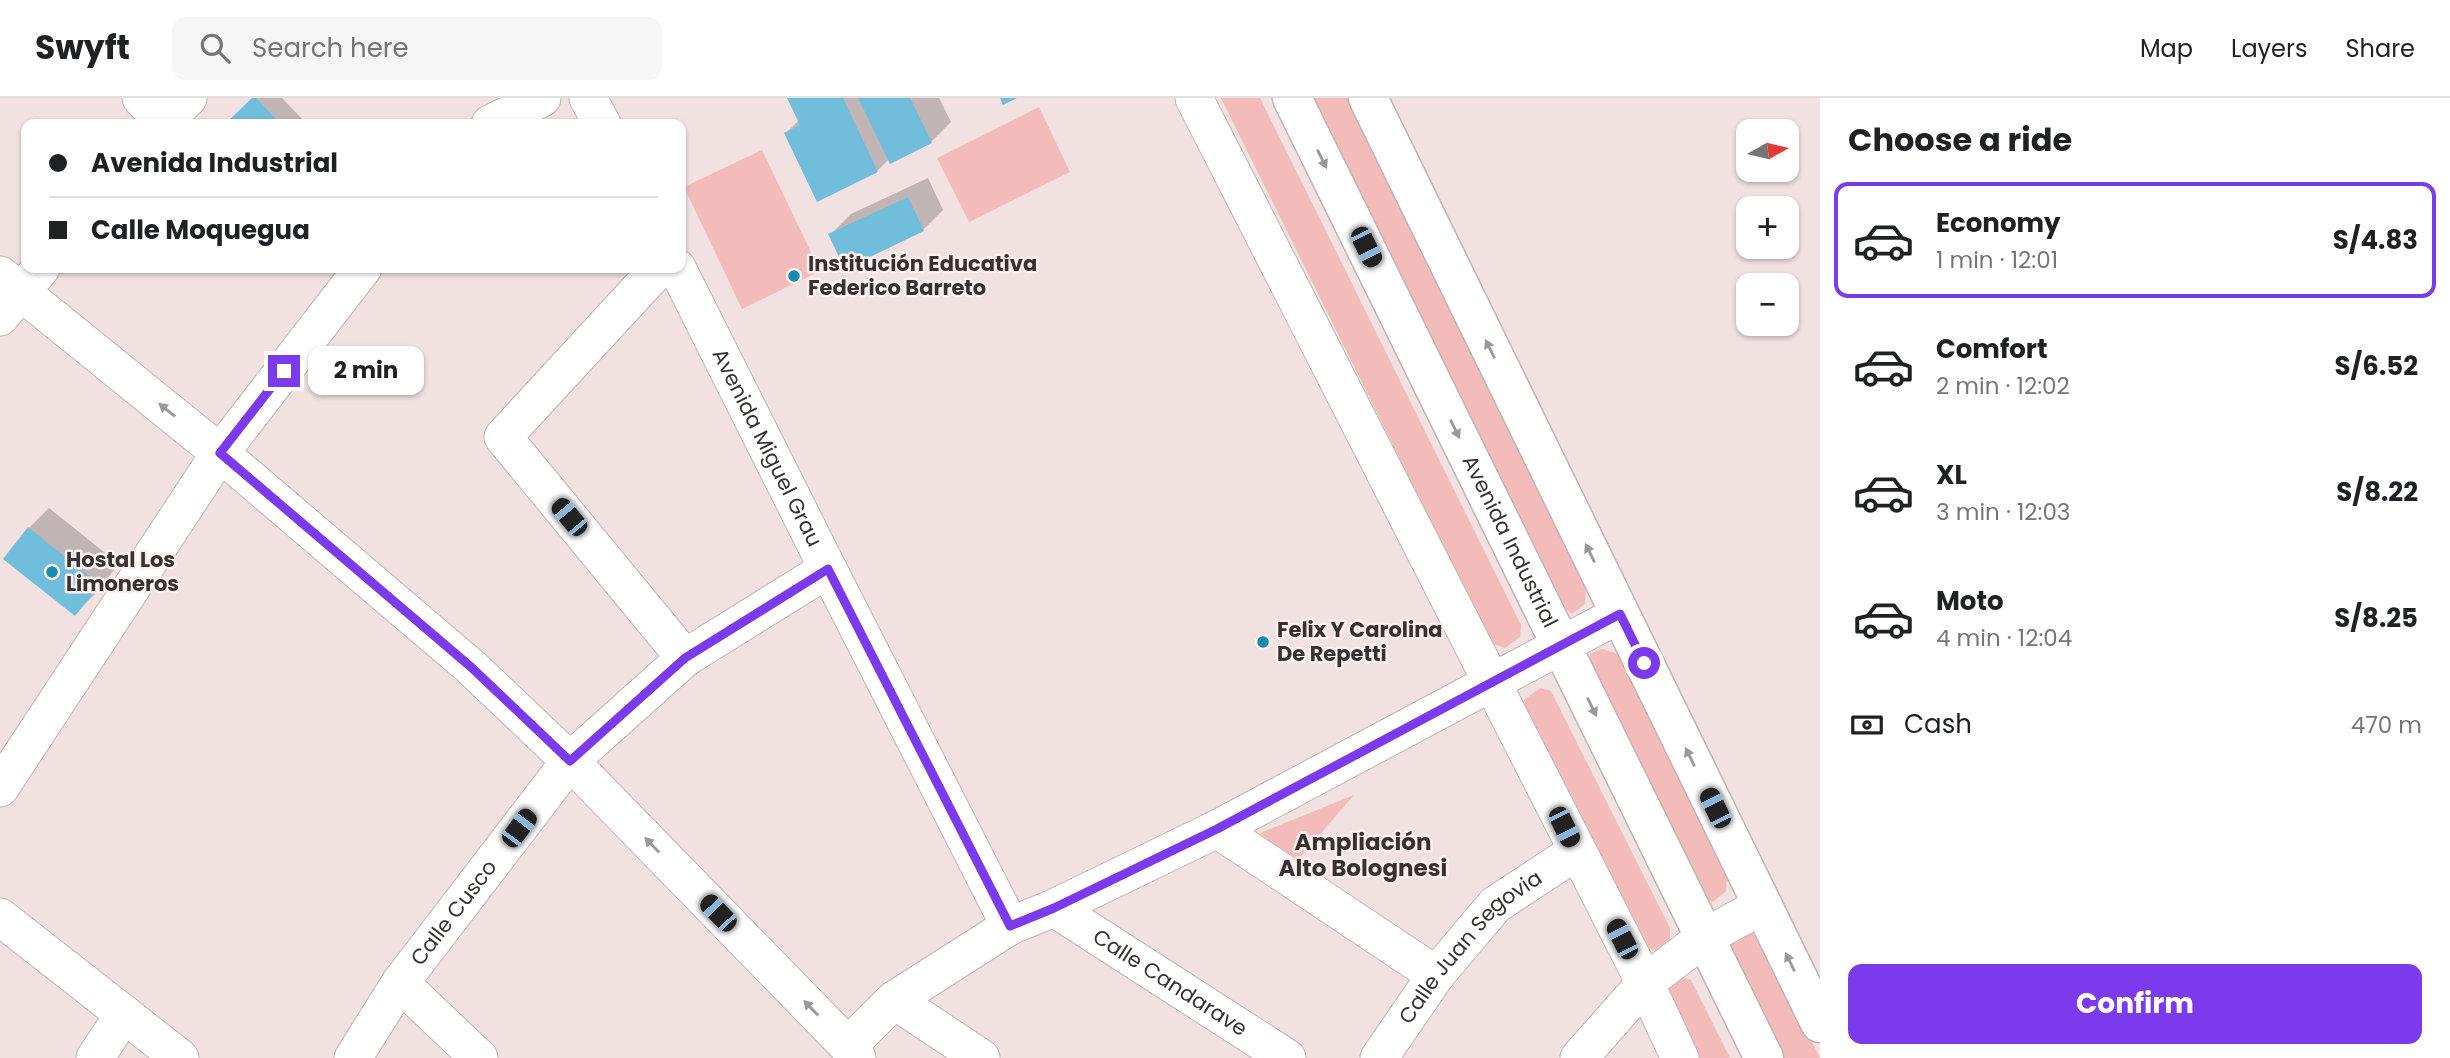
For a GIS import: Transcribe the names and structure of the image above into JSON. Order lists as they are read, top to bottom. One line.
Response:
{"streets":{"main road":["Avenida Industrial"],"street":["Avenida Miguel Grau","Calle Cusco","Calle Juan Segovia","Calle Candarave"]},"crossings":[["Avenida Miguel Grau","Calle Cusco"]],"districts":["Ampliación Alto Bolognesi"],"places":["Institución Educativa Federico Barreto","Hostal Los Limoneros","Felix Y Carolina De Repetti"],"north":"right","page":{"header":"Swyft","search":"Search here","nav":["Map","Layers","Share"],"heading":"Choose a ride","map_buttons":["+","−"],"banner":["Avenida Industrial","Calle Moquegua"],"list":[{"name":"Economy","note":"1 min · 12:01","value":"S/4.83"},{"name":"Comfort","note":"2 min · 12:02","value":"S/6.52"},{"name":"XL","note":"3 min · 12:03","value":"S/8.22"},{"name":"Moto","note":"4 min · 12:04","value":"S/8.25"}],"bubble":"2 min","pay":["Cash","470 m"],"buttons":"Confirm"}}
